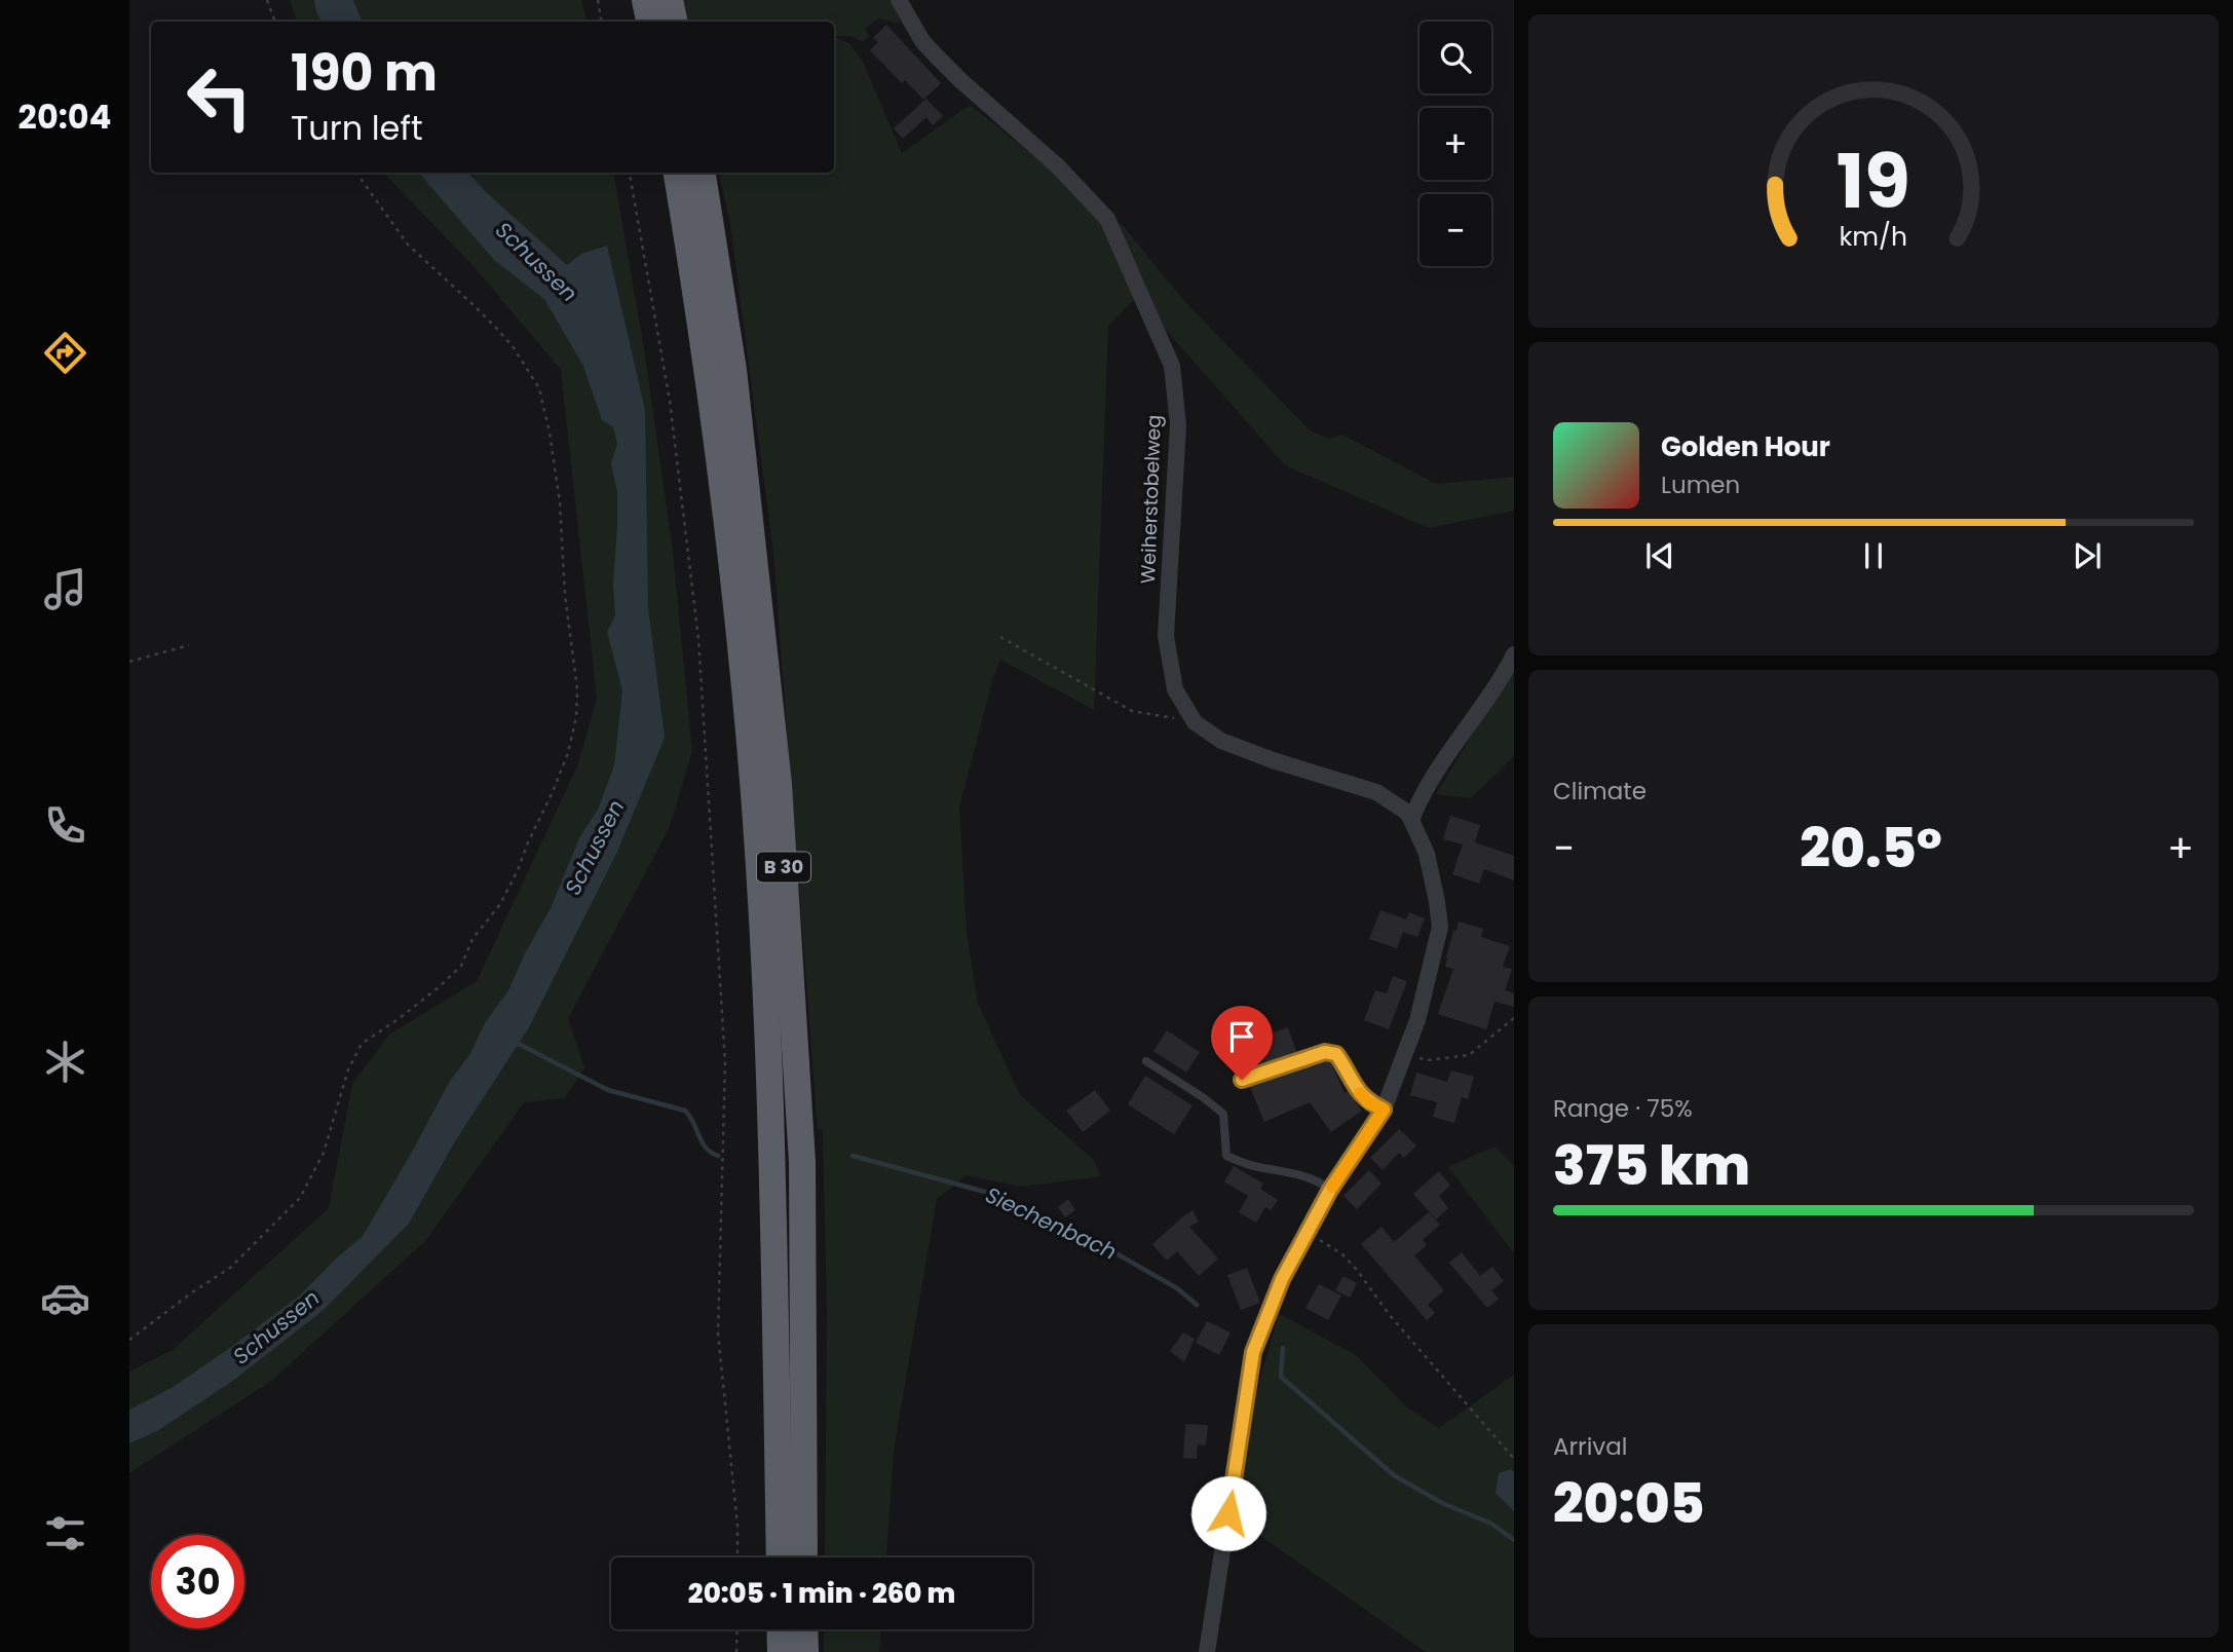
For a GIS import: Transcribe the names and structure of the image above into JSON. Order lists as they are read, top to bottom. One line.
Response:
{"streets":{"highway":["B 30"],"street":["Weiherstobelweg"]},"water":["Schussen","Siechenbach"],"page":{"tabs":"20:04","map_buttons":["+","−"],"turn":["190 m","Turn left"],"song":["Golden Hour","Lumen"],"tile":["Climate",["Range · 75%","375 km"],["Arrival","20:05"]],"heat":["−","20.5°","+"],"limit":"30","trip":"20:05 · 1 min · 260 m","gauge":["19","km/h"]}}
